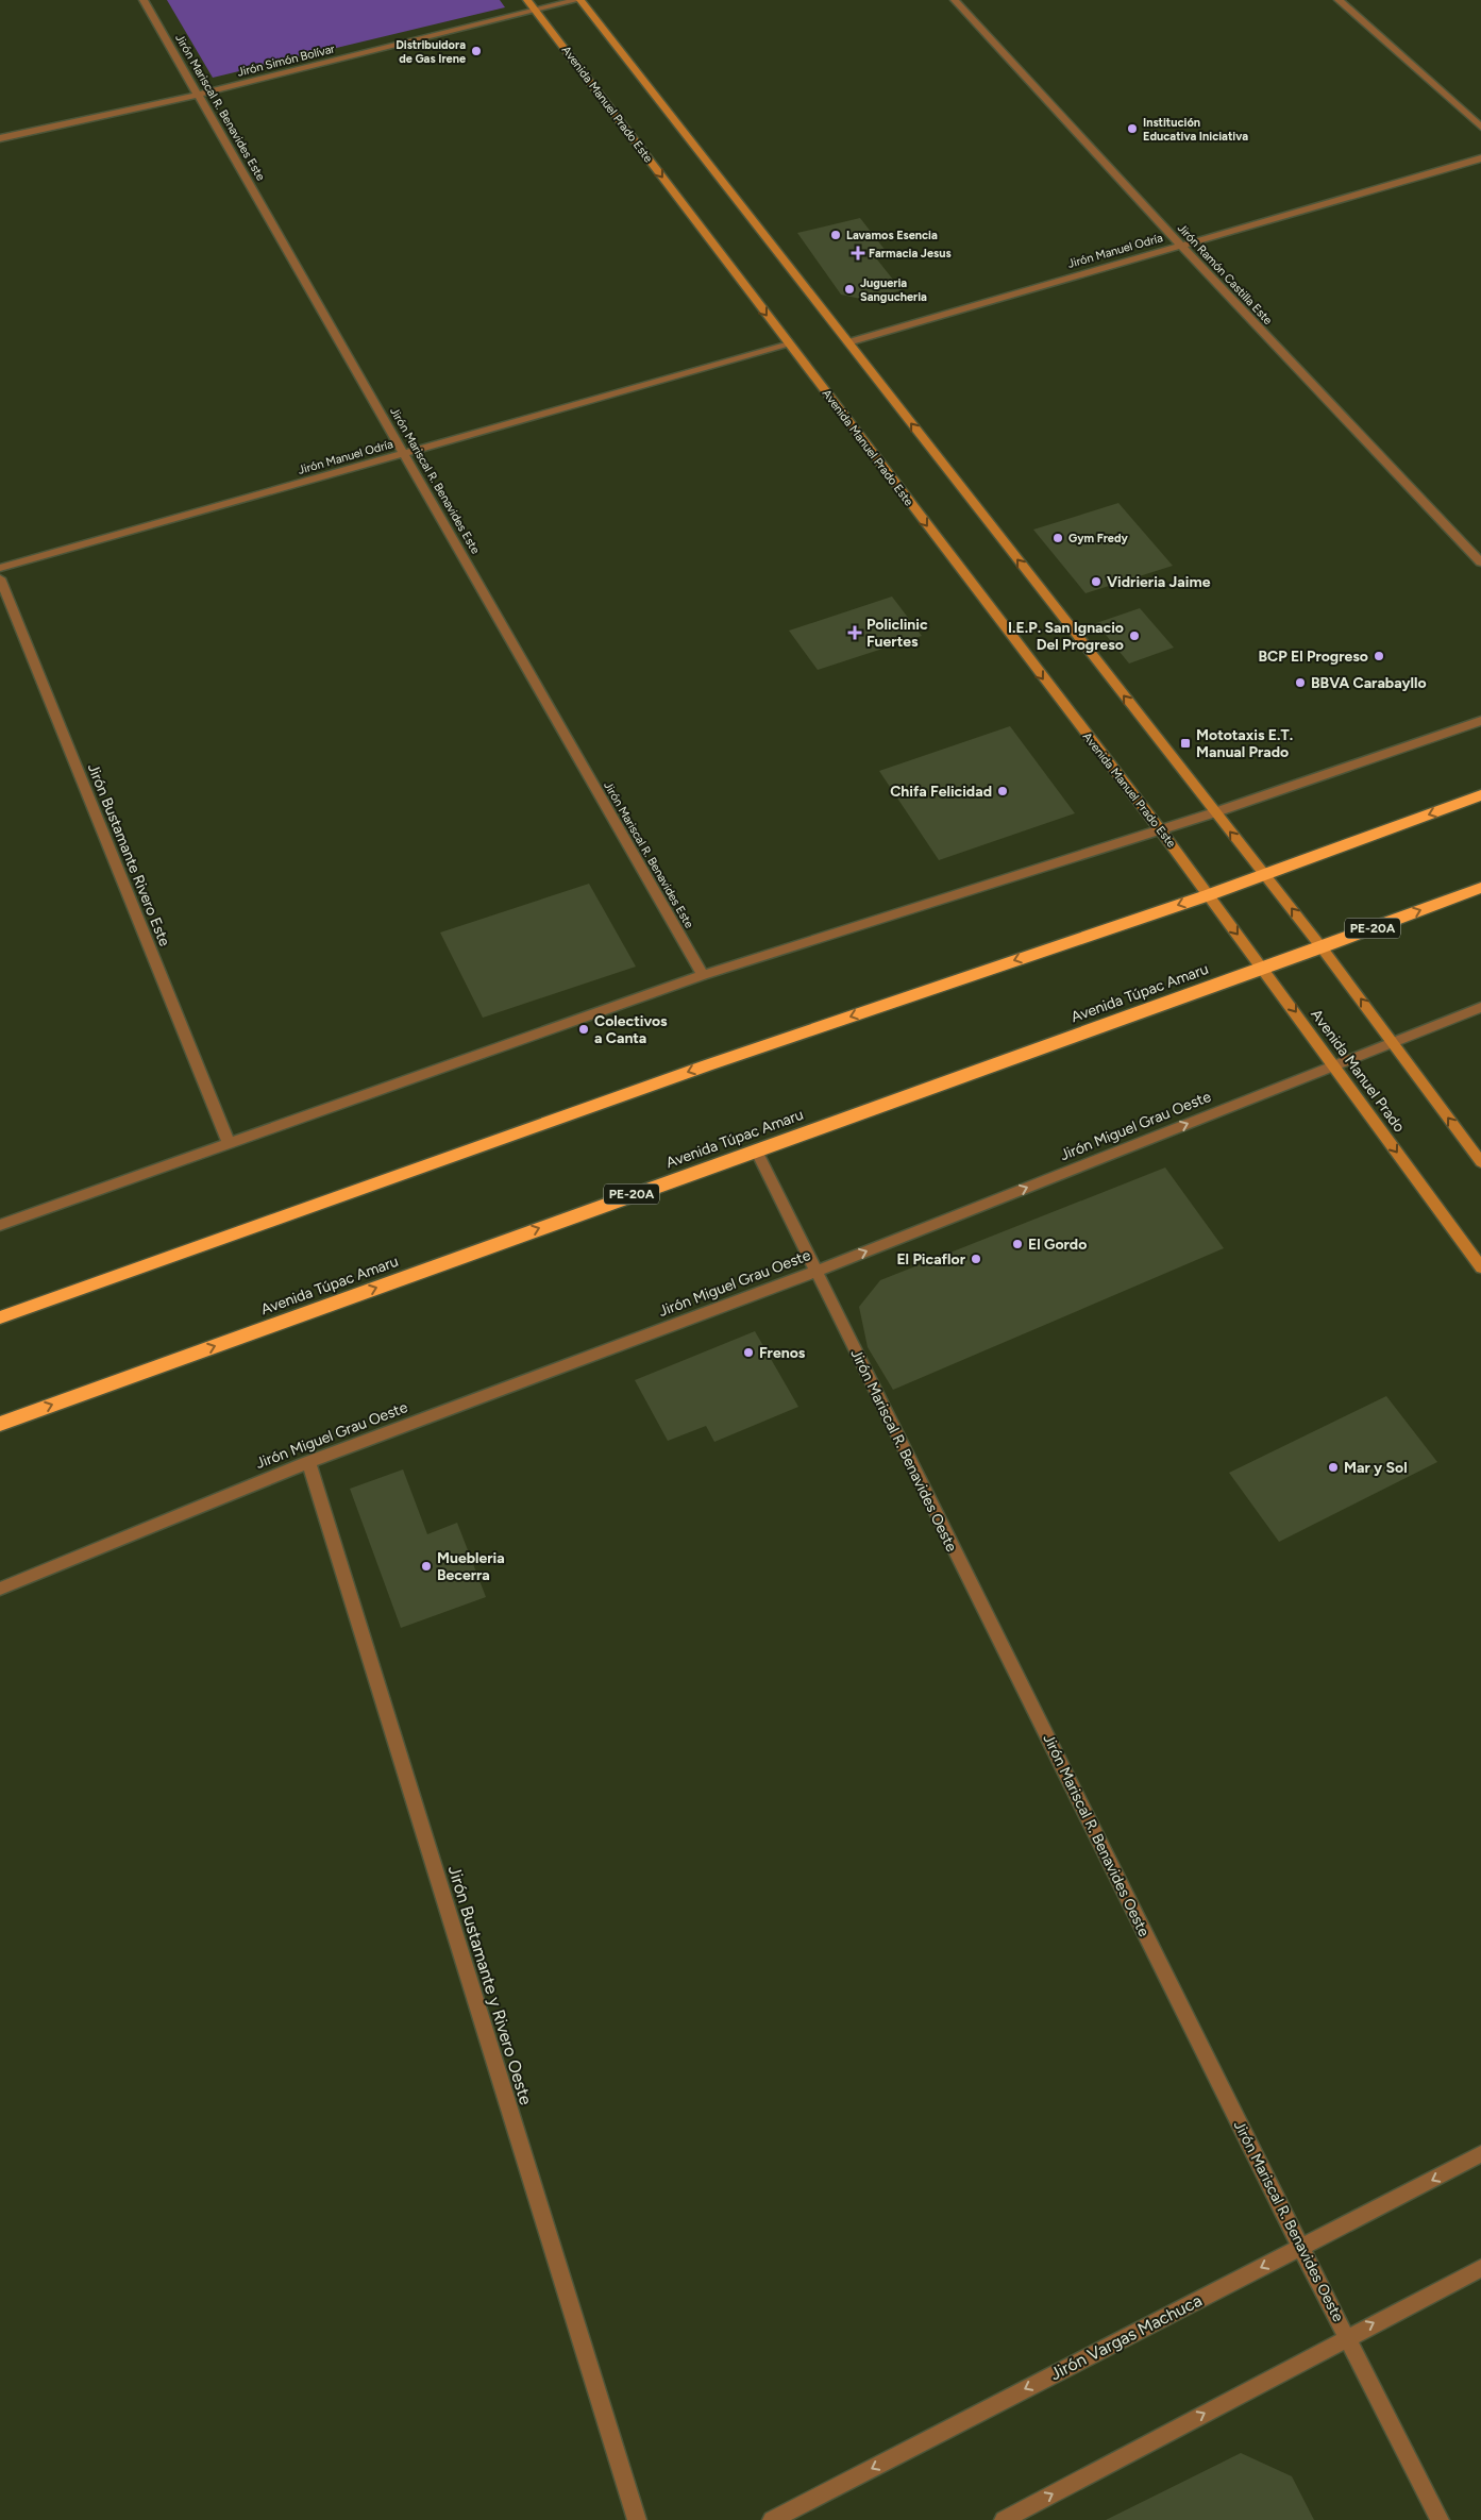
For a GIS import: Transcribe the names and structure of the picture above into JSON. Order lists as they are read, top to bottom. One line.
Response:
{"streets":{"highway":["PE-20A","Avenida Túpac Amaru"],"street":["Jirón Simón Bolívar","Avenida Manuel Prado Este","Jirón Mariscal R. Benavides Este","Jirón Manuel Odría","Jirón Ramón Castilla Este","Jirón Bustamante Rivero Este","Avenida Manuel Prado","Jirón Miguel Grau Oeste","Jirón Mariscal R. Benavides Oeste","Jirón Bustamante y Rivero Oeste","Jirón Vargas Machuca"]},"crossings":[["Jirón Simón Bolívar","Avenida Manuel Prado Este"],["Jirón Simón Bolívar","Jirón Mariscal R. Benavides Este"],["Avenida Manuel Prado Este","Jirón Manuel Odría"],["Avenida Manuel Prado Este","Avenida Manuel Prado"],["Jirón Mariscal R. Benavides Este","Jirón Manuel Odría"],["Jirón Manuel Odría","Jirón Ramón Castilla Este"],["Avenida Túpac Amaru","Avenida Manuel Prado"],["Avenida Túpac Amaru","Jirón Mariscal R. Benavides Oeste"],["Avenida Manuel Prado","Jirón Miguel Grau Oeste"],["Jirón Miguel Grau Oeste","Jirón Mariscal R. Benavides Oeste"],["Jirón Miguel Grau Oeste","Jirón Bustamante y Rivero Oeste"],["Jirón Mariscal R. Benavides Oeste","Jirón Vargas Machuca"]],"one_way":["Jirón Miguel Grau Oeste"],"places":{"other":["Distribuidora de Gas Irene","Institución Educativa Iniciativa","Lavamos Esencia","Jugueria Sangucheria","Gym Fredy","Vidrieria Jaime","I.E.P. San Ignacio Del Progreso","BCP El Progreso","BBVA Carabayllo","Chifa Felicidad","Colectivos a Canta","El Gordo","El Picaflor","Frenos","Mar y Sol","Muebleria Becerra"],"health":["Farmacia Jesus","Policlinic Fuertes"],"transit":["Mototaxis E.T. Manual Prado"]}}
